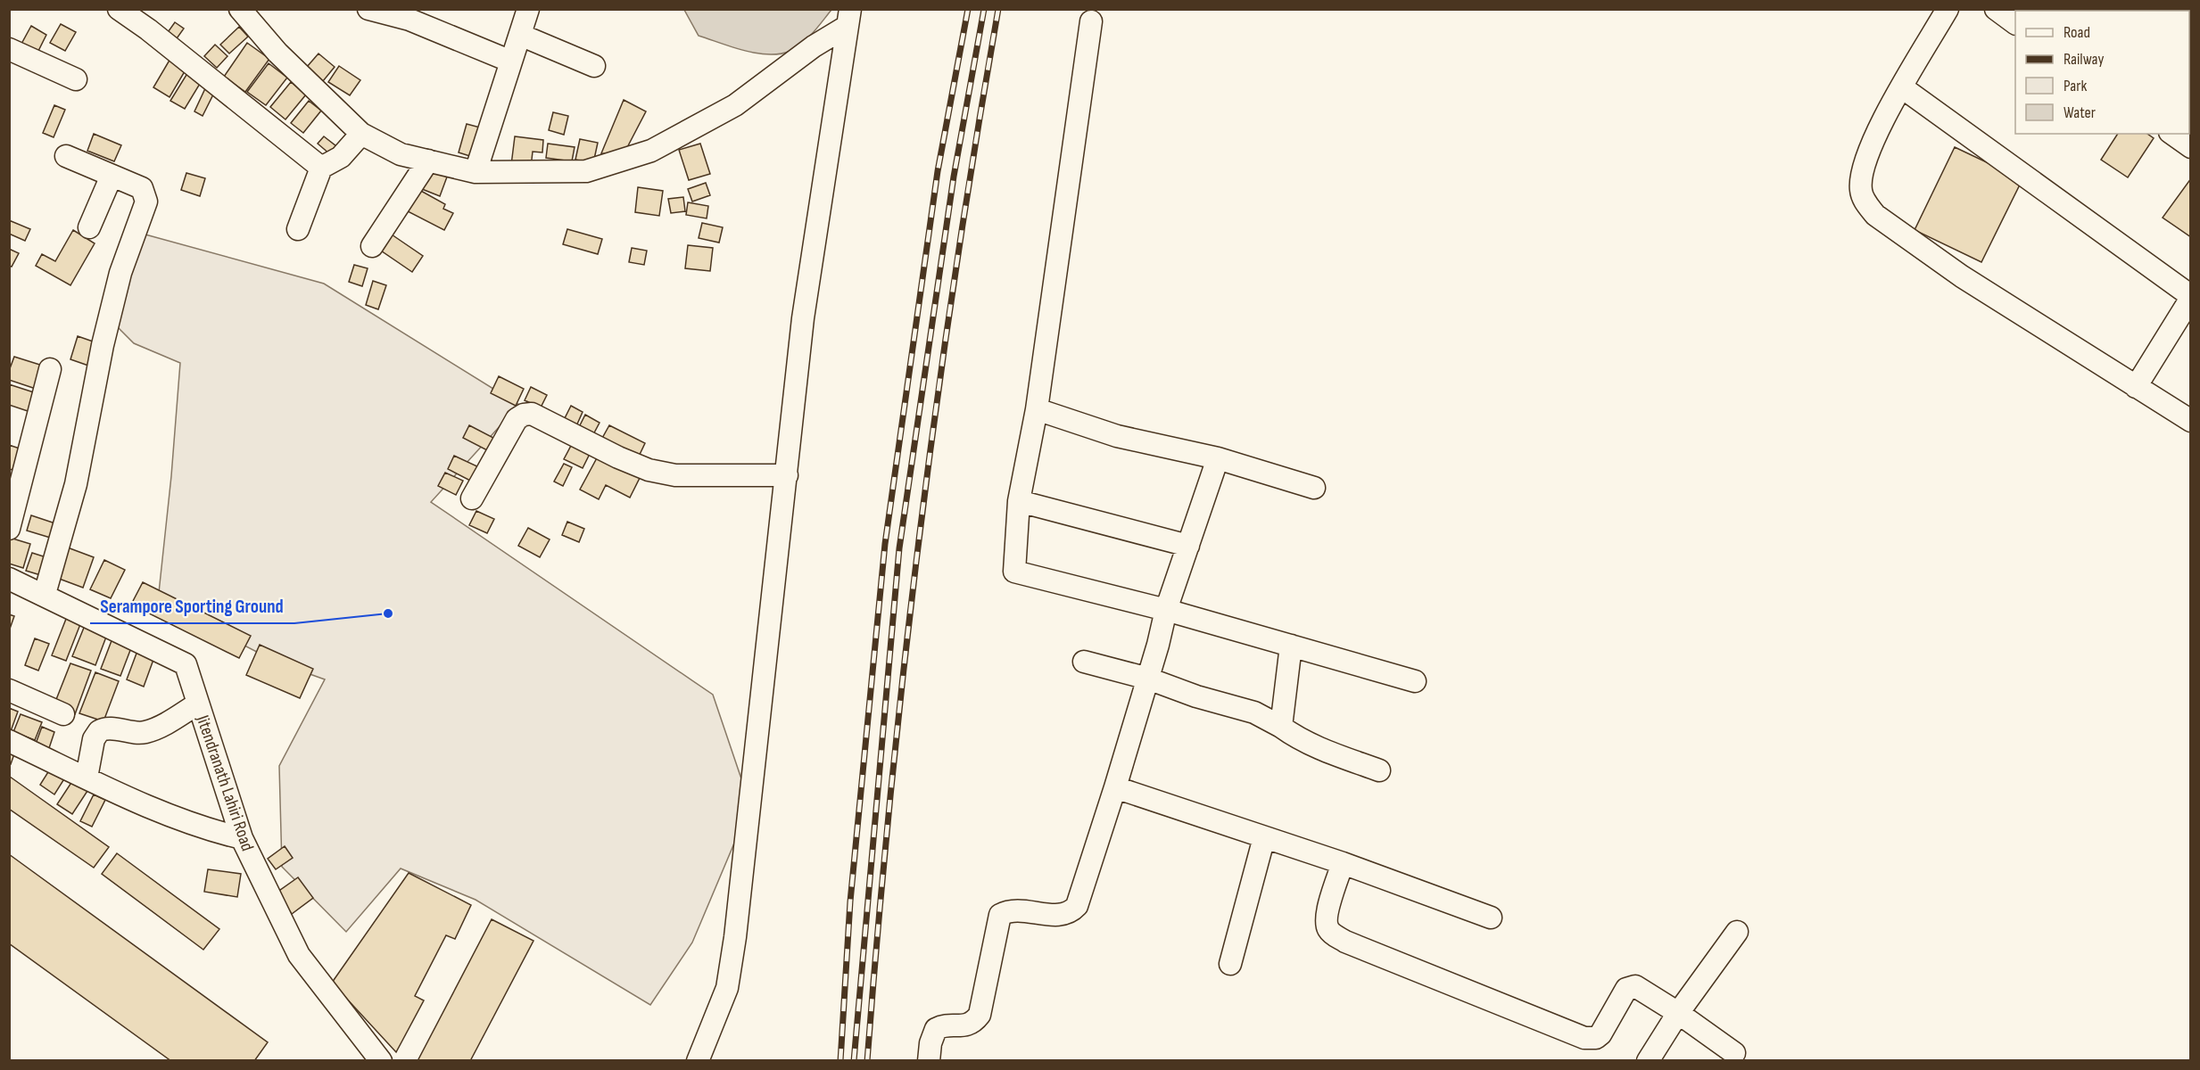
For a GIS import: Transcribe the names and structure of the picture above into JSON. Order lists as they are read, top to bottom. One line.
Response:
{"streets":{"street":["Jitendranath Lahiri Road"]},"places":["Serampore Sporting Ground"],"legend":["Road","Railway","Park","Water"]}
